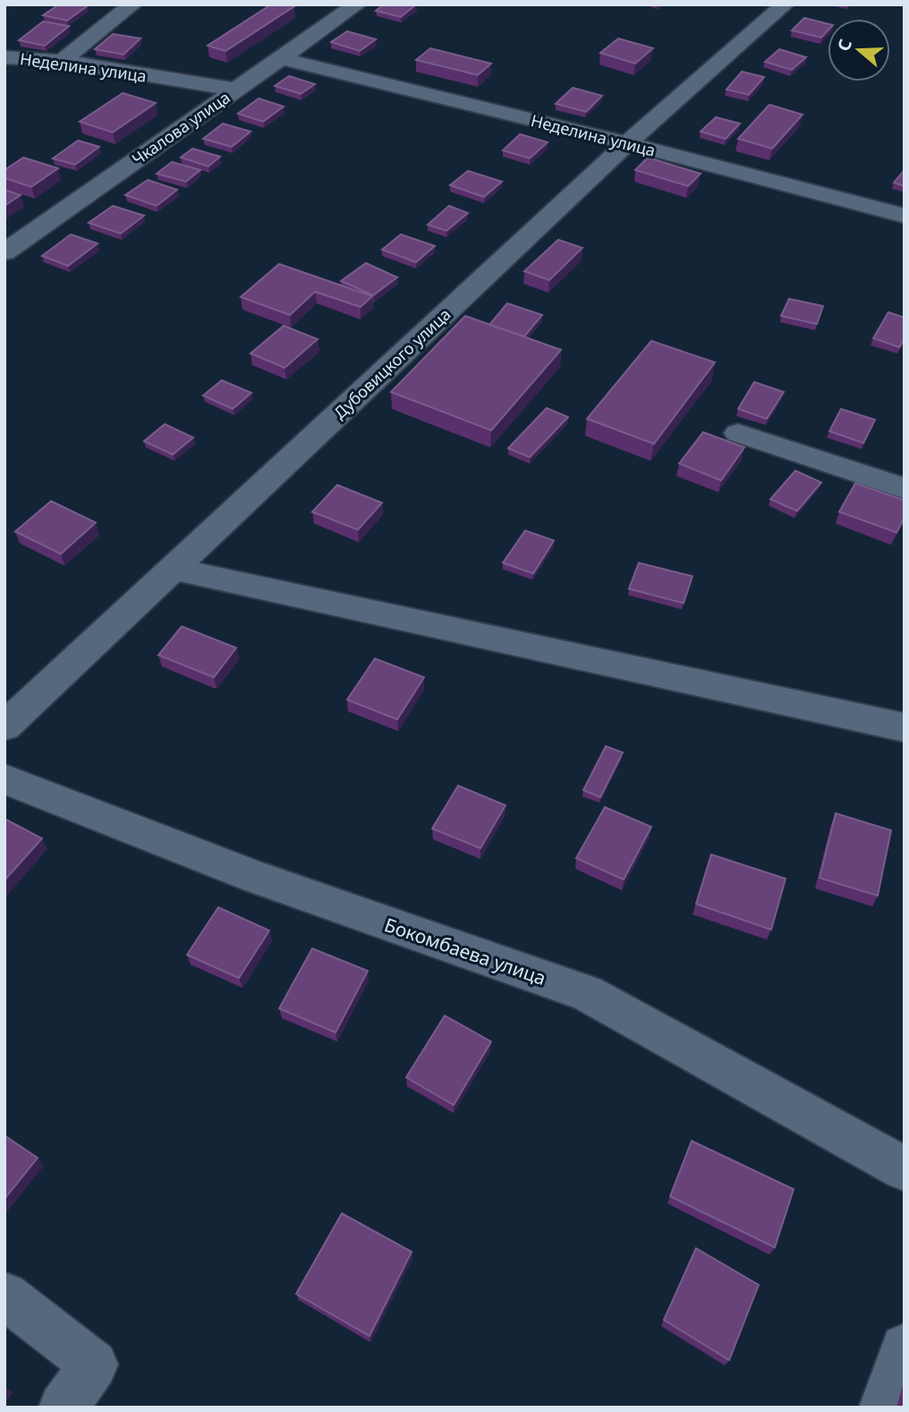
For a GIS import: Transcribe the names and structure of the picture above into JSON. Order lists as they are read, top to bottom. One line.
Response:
{"streets":{"street":["Неделина улица","Чкалова улица","Дубовицкого улица","Бокомбаева улица"]},"crossings":[["Неделина улица","Чкалова улица"],["Неделина улица","Дубовицкого улица"]],"north":"left"}
